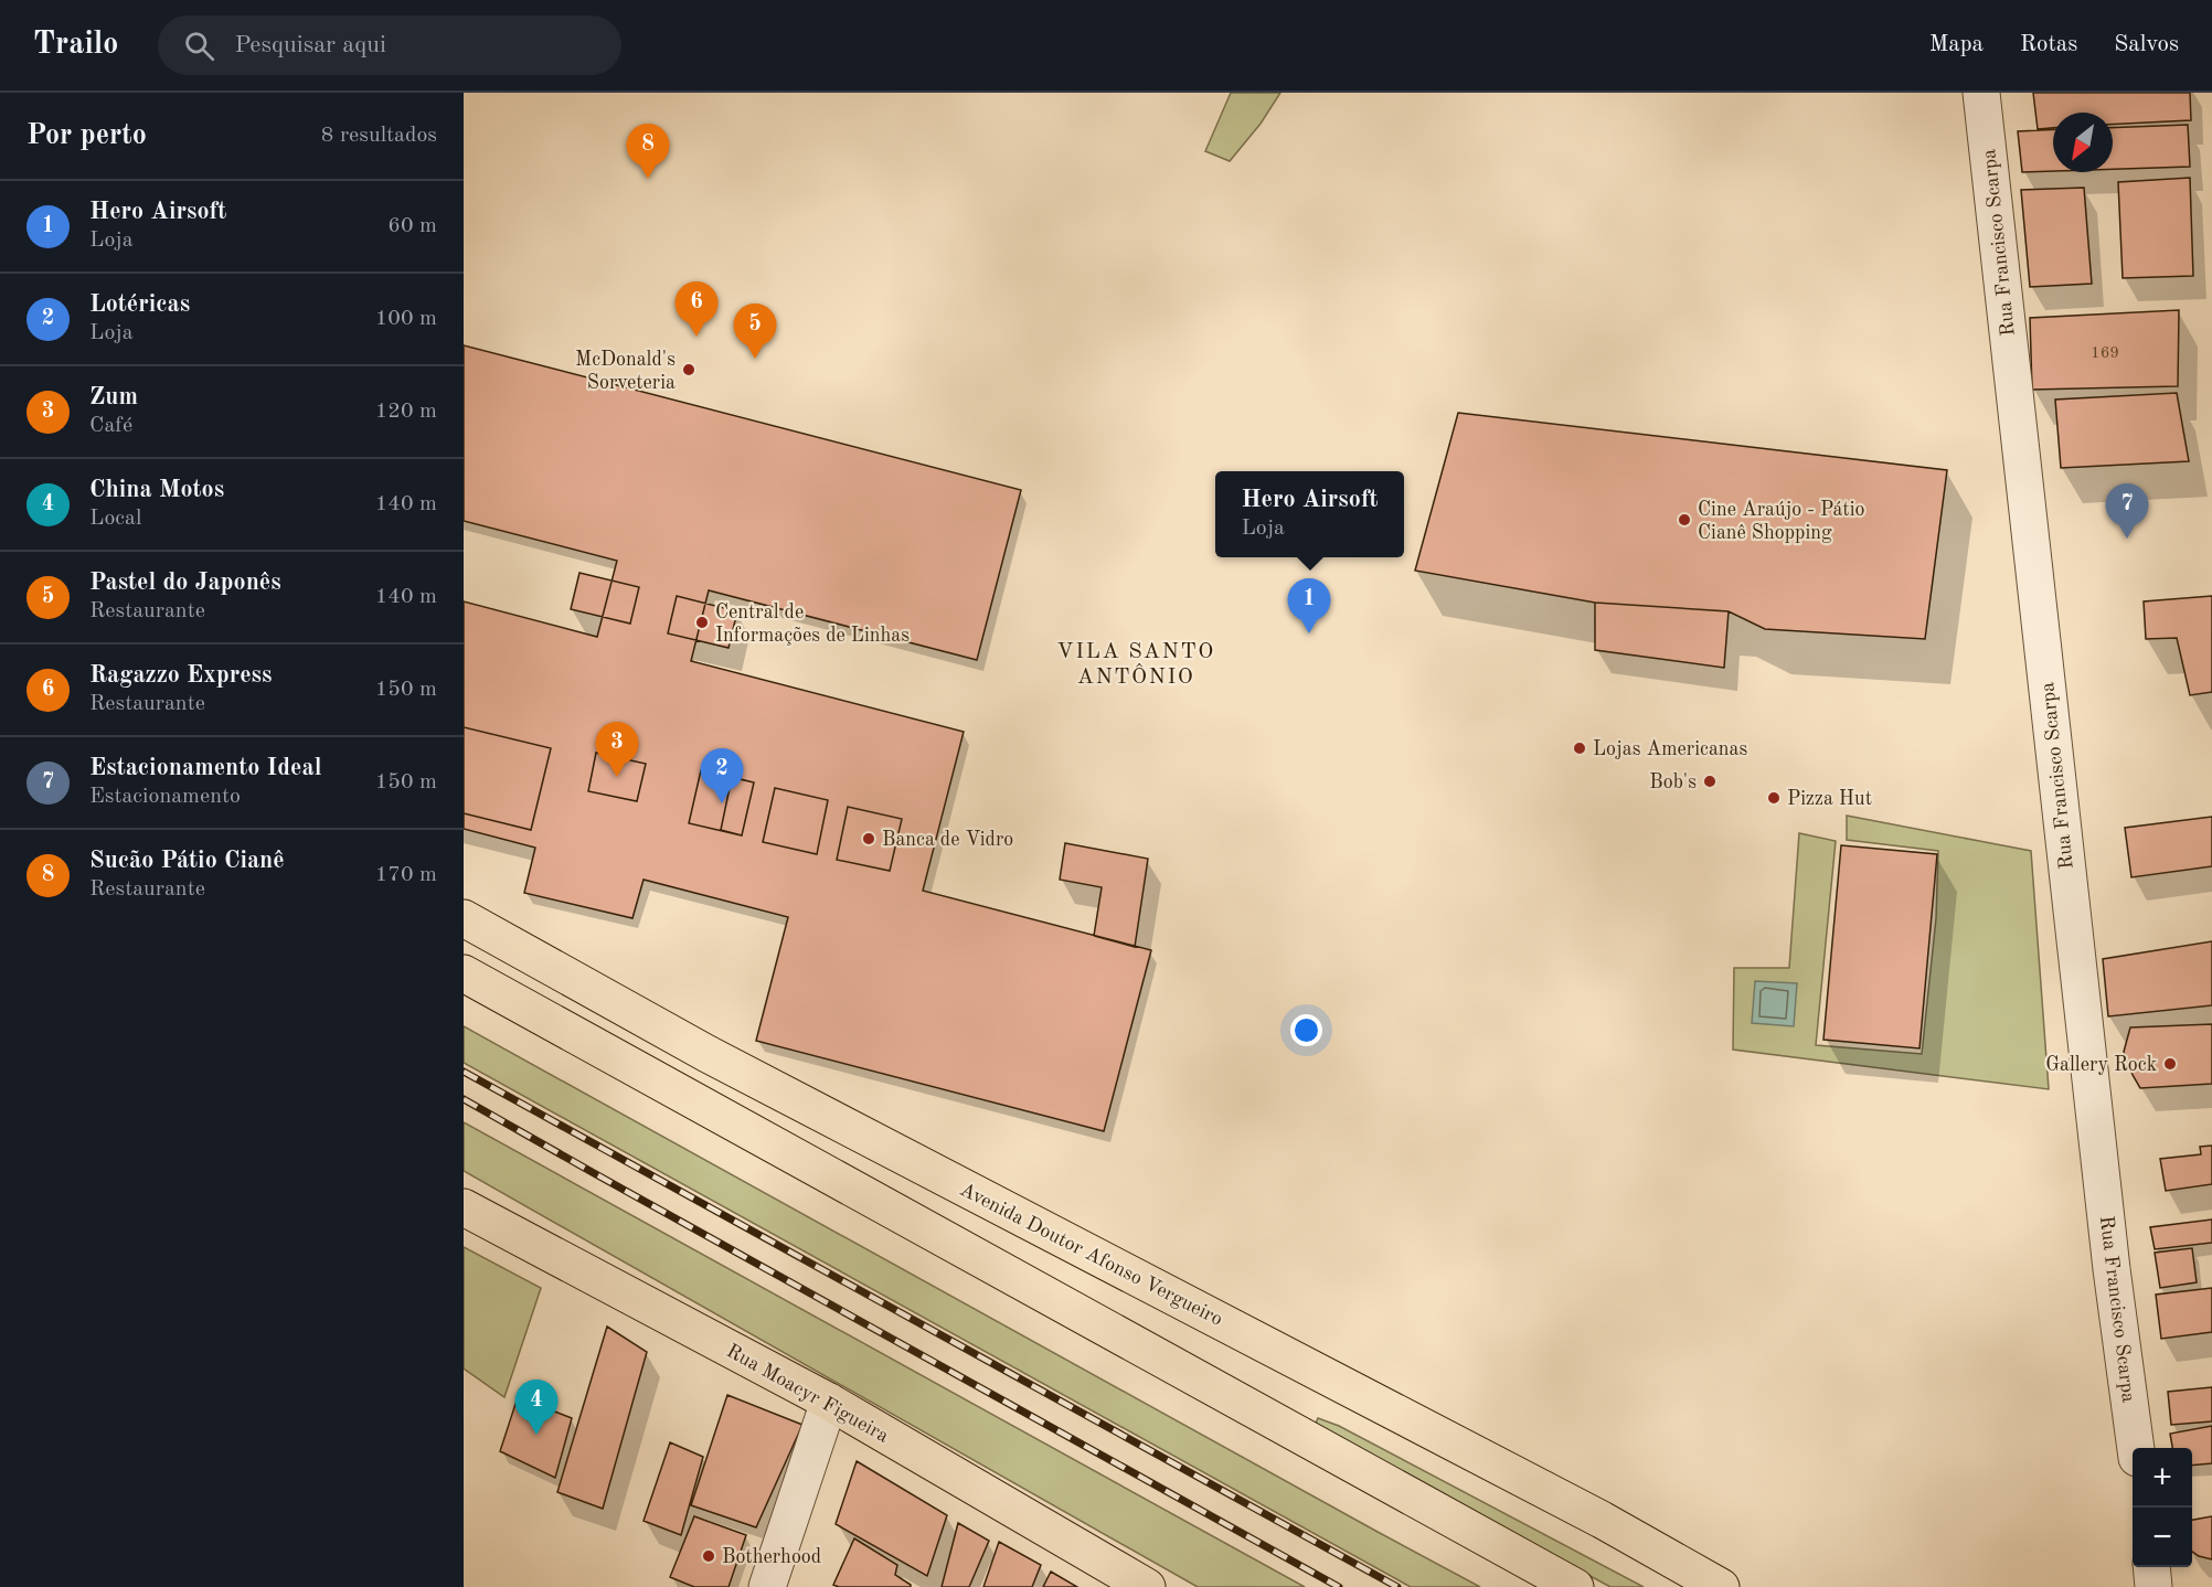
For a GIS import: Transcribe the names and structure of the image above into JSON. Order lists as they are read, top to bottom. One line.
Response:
{"streets":{"main road":["Avenida Doutor Afonso Vergueiro","Rua Moacyr Figueira"],"street":["Rua Francisco Scarpa"]},"districts":["VILA SANTO ANTÔNIO"],"places":["McDonald's Sorveteria","Cine Araújo - Pátio Cianê Shopping","Central de Informações de Linhas","Lojas Americanas","Bob's","Pizza Hut","Banca de Vidro","Gallery Rock","Botherhood"],"house_numbers":["169"],"north":"bottom left","page":{"header":"Trailo","search":"Pesquisar aqui","nav":["Mapa","Rotas","Salvos"],"heading":["Por perto","8 resultados"],"pins":["8","6","5","7","1","3","2","4"],"list":[{"mark":"1","name":"Hero Airsoft","note":"Loja","value":"60 m"},{"mark":"2","name":"Lotéricas","note":"Loja","value":"100 m"},{"mark":"3","name":"Zum","note":"Café","value":"120 m"},{"mark":"4","name":"China Motos","note":"Local","value":"140 m"},{"mark":"5","name":"Pastel do Japonês","note":"Restaurante","value":"140 m"},{"mark":"6","name":"Ragazzo Express","note":"Restaurante","value":"150 m"},{"mark":"7","name":"Estacionamento Ideal","note":"Estacionamento","value":"150 m"},{"mark":"8","name":"Sucão Pátio Cianê","note":"Restaurante","value":"170 m"}],"popup":["Hero Airsoft","Loja"],"map_buttons":["+","−"]}}
